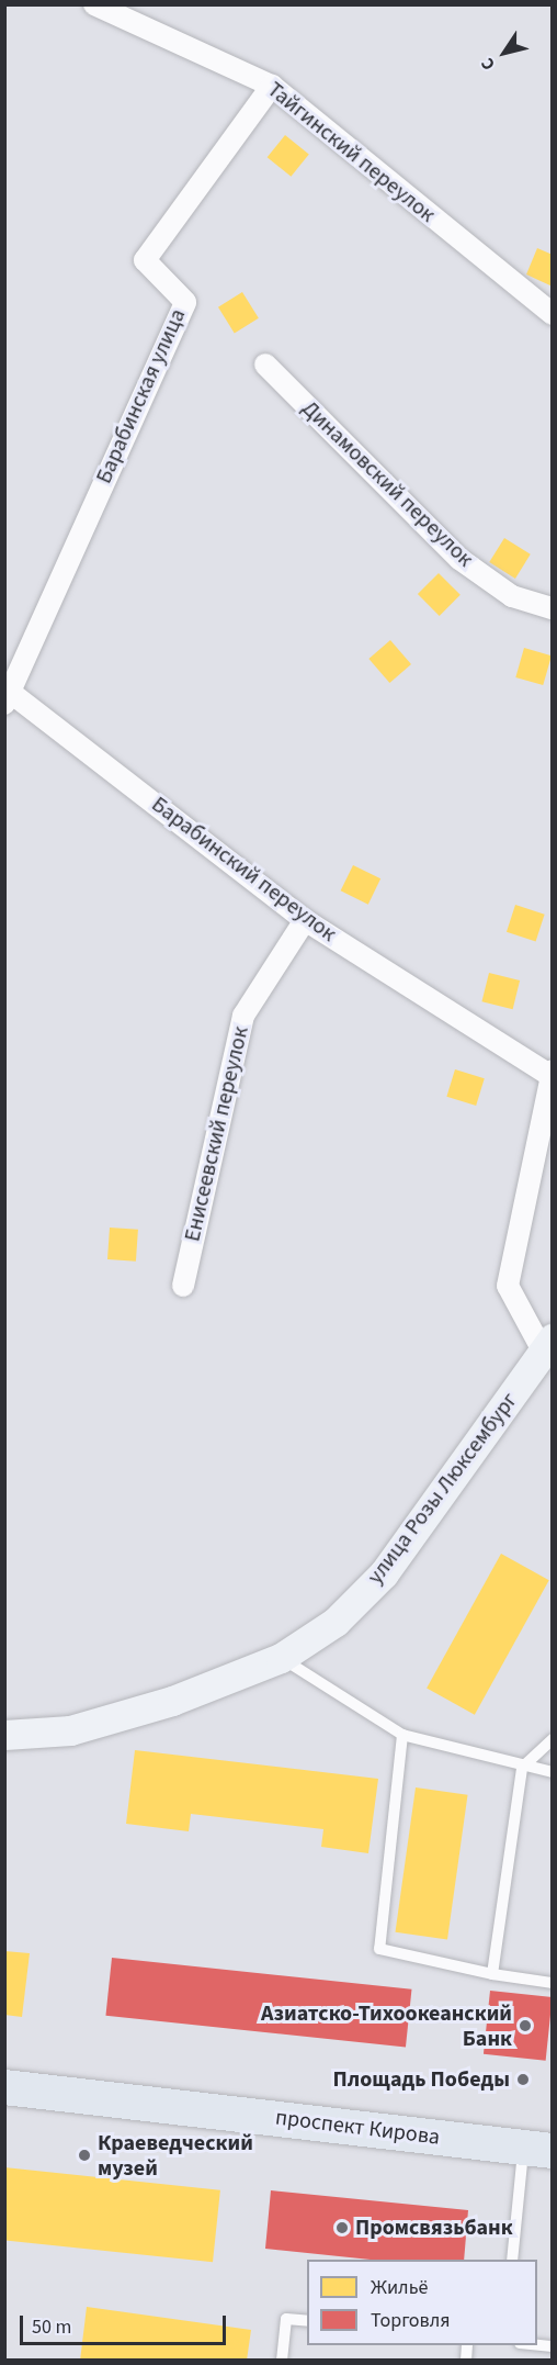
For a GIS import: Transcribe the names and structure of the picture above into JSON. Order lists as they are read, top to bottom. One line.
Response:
{"streets":{"main road":["проспект Кирова"],"street":["Тайгинский переулок","Барабинская улица","Динамовский переулок","Барабинский переулок","Енисеевский переулок","улица Розы Люксембург"]},"crossings":[["Тайгинский переулок","Барабинская улица"],["Барабинская улица","Барабинский переулок"],["Барабинский переулок","Енисеевский переулок"],["Барабинский переулок","улица Розы Люксембург"]],"places":["Азиатско-Тихоокеанский Банк","Площадь Победы","Краеведческий музей","Промсвязьбанк"],"legend":["Жильё","Торговля"],"scale_bar":"50 m","north":"bottom left"}
